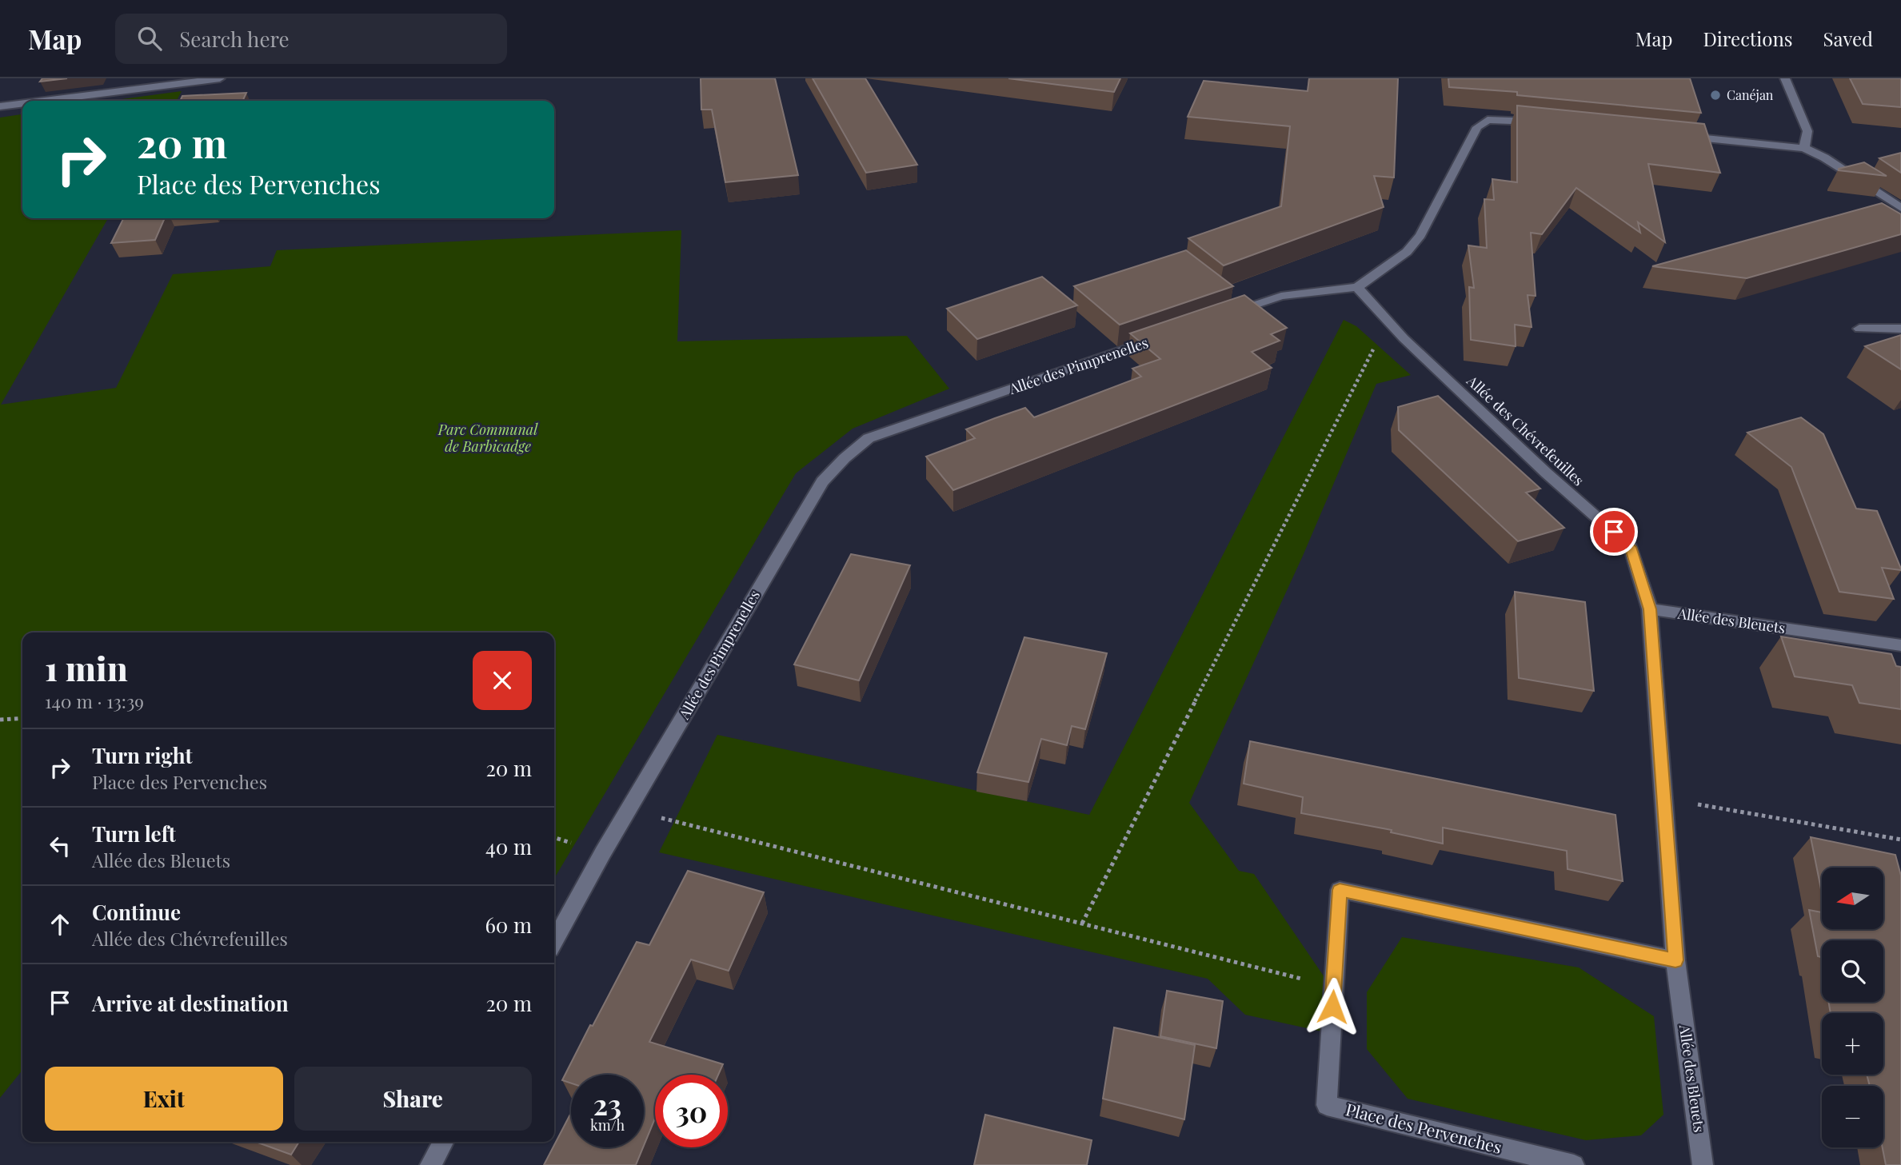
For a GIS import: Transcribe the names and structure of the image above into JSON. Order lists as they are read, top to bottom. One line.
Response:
{"streets":{"street":["Allée des Pimprenelles","Allée des Chévrefeuilles","Allée des Bleuets","Place des Pervenches"]},"crossings":[["Allée des Chévrefeuilles","Allée des Bleuets"],["Allée des Bleuets","Place des Pervenches"]],"parks":["Parc Communal de Barbicadge"],"places":["Canéjan"],"north":"left","page":{"header":"Map","search":"Search here","nav":["Map","Directions","Saved"],"turn":["20 m","Place des Pervenches"],"heading":["1 min","140 m · 13:39"],"list":[{"name":"Turn right","note":"Place des Pervenches","value":"20 m"},{"name":"Turn left","note":"Allée des Bleuets","value":"40 m"},{"name":"Continue","note":"Allée des Chévrefeuilles","value":"60 m"},{"name":"Arrive at destination","value":"20 m"}],"map_buttons":["+","−"],"buttons":["Exit","Share"],"speed":"23 km/h","limit":"30"}}
